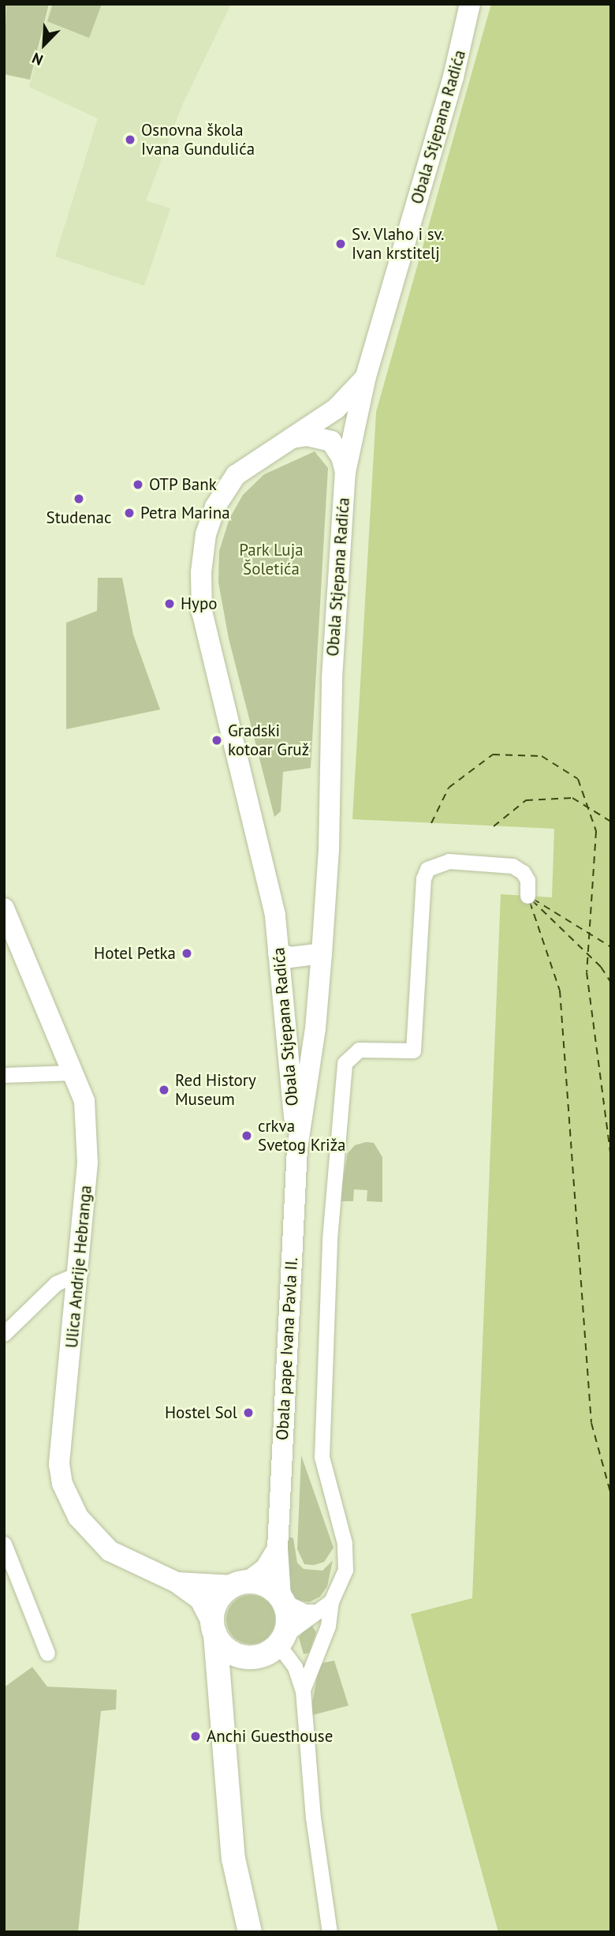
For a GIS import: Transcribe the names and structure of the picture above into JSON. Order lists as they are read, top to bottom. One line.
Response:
{"streets":{"main road":["Obala Stjepana Radića","Ulica Andrije Hebranga","Obala pape Ivana Pavla II."]},"crossings":[["Obala Stjepana Radića","Obala pape Ivana Pavla II."],["Ulica Andrije Hebranga","Obala pape Ivana Pavla II."]],"parks":["Park Luja Šoletića"],"places":["Osnovna škola Ivana Gundulića","Sv. Vlaho i sv. Ivan krstitelj","OTP Bank","Studenac","Petra Marina","Hypo","Gradski kotoar Gruž","Hotel Petka","Red History Museum","crkva Svetog Križa","Hostel Sol","Anchi Guesthouse"],"north":"bottom left"}
